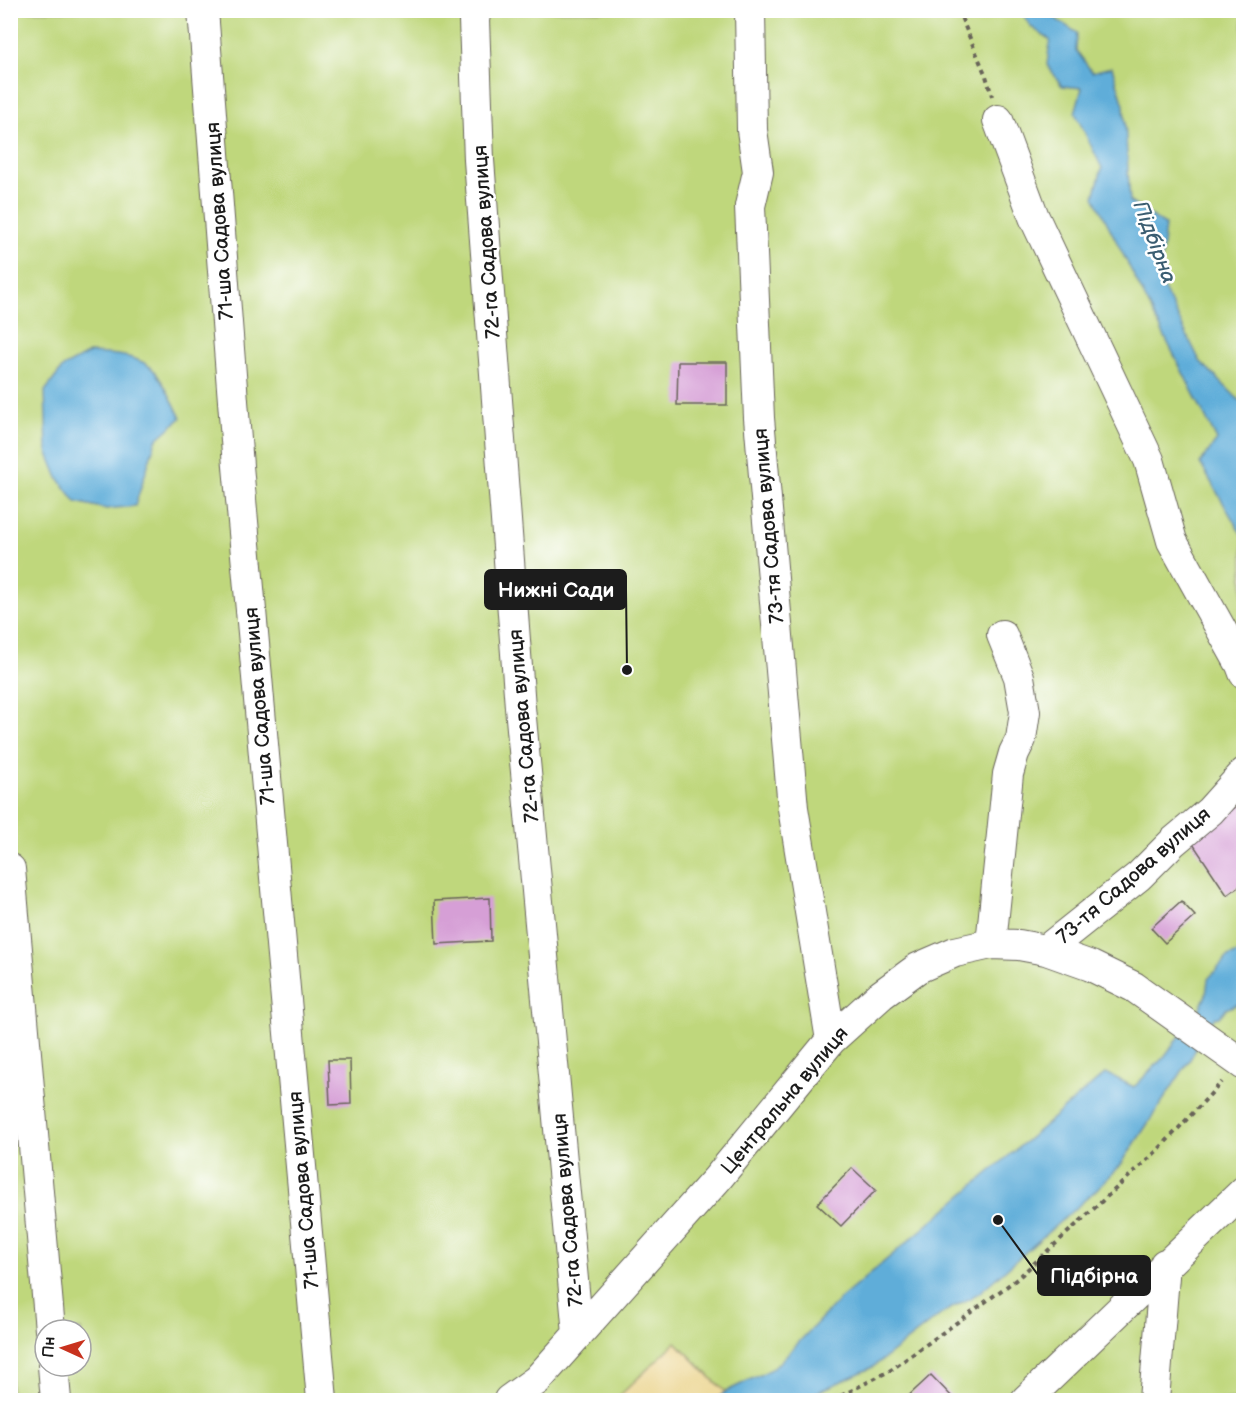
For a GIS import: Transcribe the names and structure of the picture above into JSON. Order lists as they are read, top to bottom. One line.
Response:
{"streets":{"street":["71-ша Садова вулиця","72-га Садова вулиця","73-тя Садова вулиця","Центральна вулиця"]},"crossings":[["72-га Садова вулиця","Центральна вулиця"],["73-тя Садова вулиця","Центральна вулиця"]],"water":["Підбірна"],"places":["Нижні Сади","Підбірна"],"north":"left"}
